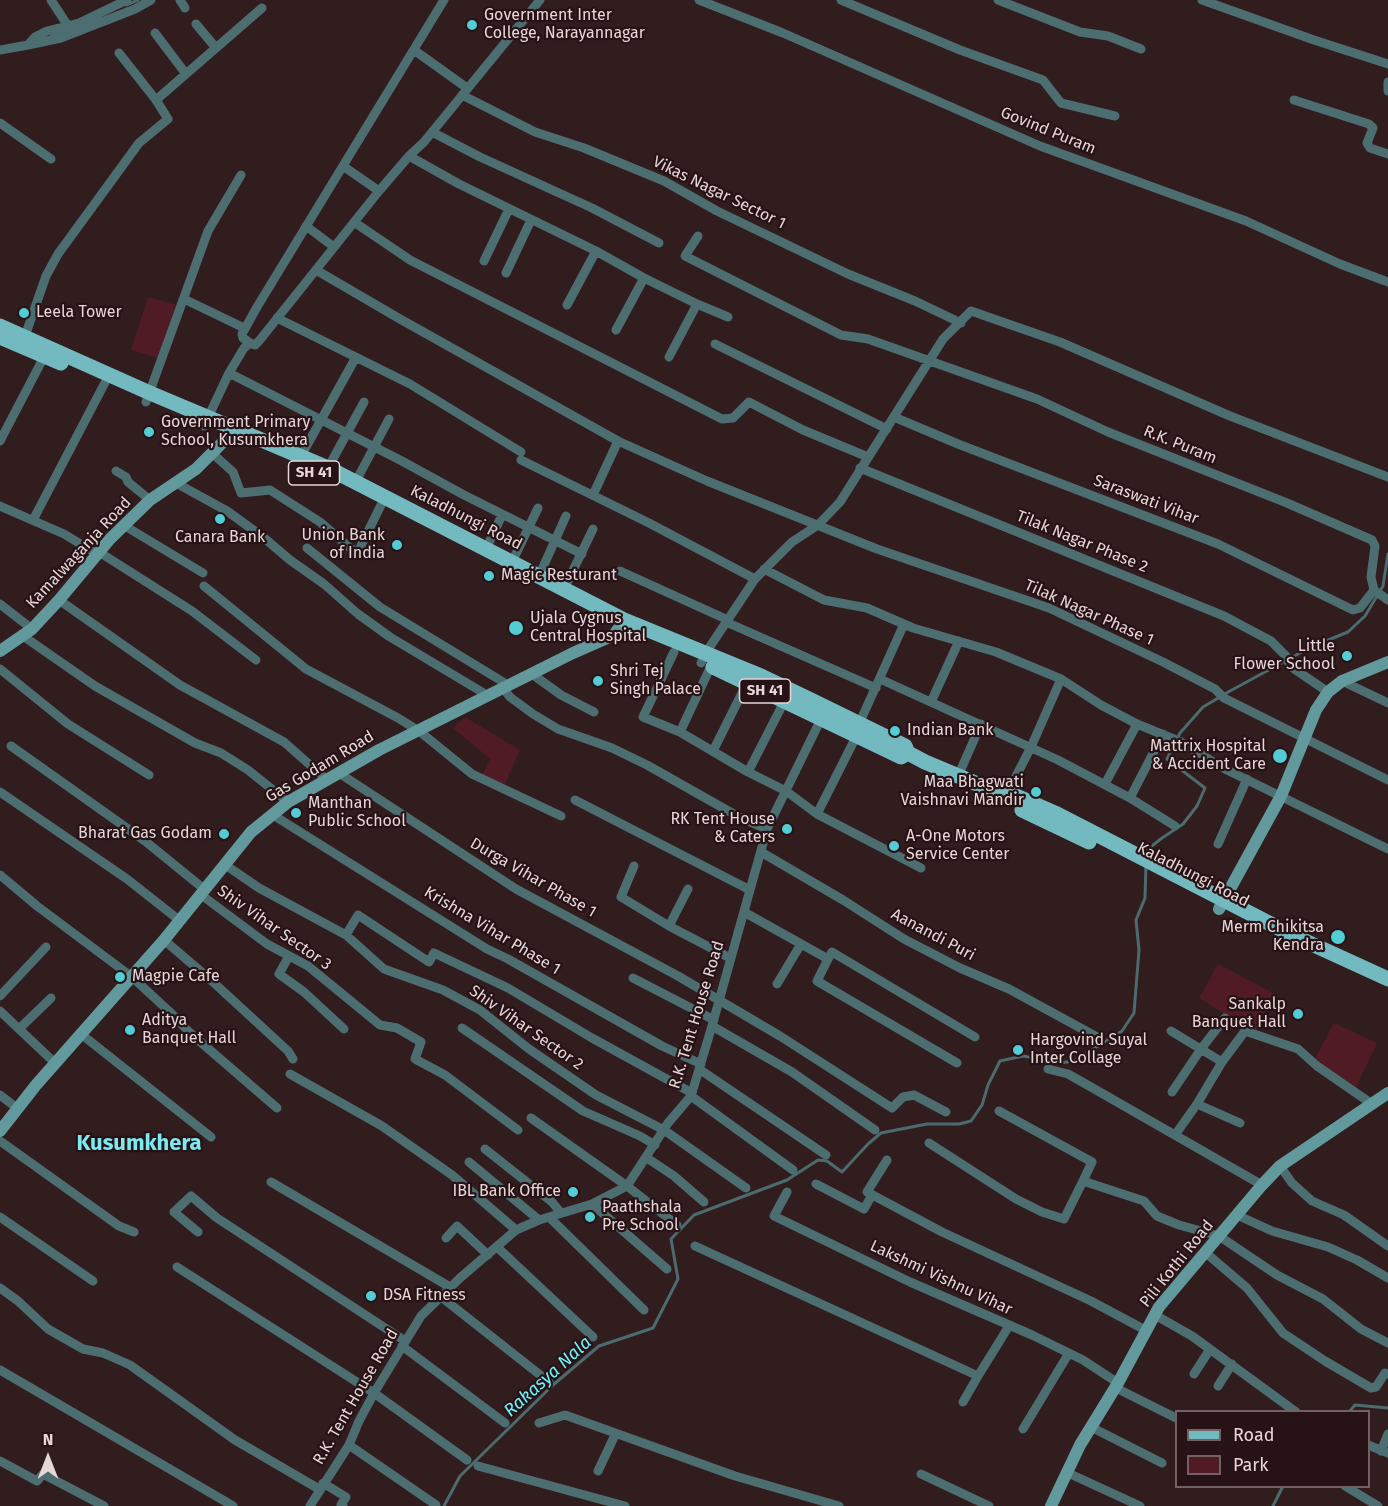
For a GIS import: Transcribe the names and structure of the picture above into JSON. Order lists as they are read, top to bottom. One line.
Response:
{"streets":{"main road":["SH 41","Kaladhungi Road","Kamalwaganja Road","Gas Godam Road","Pili Kothi Road"],"street":["Govind Puram","Vikas Nagar Sector 1","R.K. Puram","Saraswati Vihar","Tilak Nagar Phase 2","Tilak Nagar Phase 1","Durga Vihar Phase 1","Shiv Vihar Sector 3","Krishna Vihar Phase 1","Aanandi Puri","R.K. Tent House Road","Shiv Vihar Sector 2","Lakshmi Vishnu Vihar"]},"crossings":[["R.K. Puram","Saraswati Vihar"],["Kaladhungi Road","Kamalwaganja Road"],["Kaladhungi Road","Gas Godam Road"],["Kaladhungi Road","R.K. Tent House Road"],["Gas Godam Road","Durga Vihar Phase 1"],["Gas Godam Road","Shiv Vihar Sector 3"],["Gas Godam Road","Krishna Vihar Phase 1"],["Gas Godam Road","Shiv Vihar Sector 2"],["Durga Vihar Phase 1","R.K. Tent House Road"],["Krishna Vihar Phase 1","R.K. Tent House Road"],["Aanandi Puri","R.K. Tent House Road"],["R.K. Tent House Road","Shiv Vihar Sector 2"],["Pili Kothi Road","Lakshmi Vishnu Vihar"]],"districts":["Kusumkhera"],"water":["Rakasya Nala"],"places":["Government Inter College, Narayannagar","Leela Tower","Government Primary School, Kusumkhera","Canara Bank","Union Bank of India","Magic Resturant","Ujala Cygnus Central Hospital","Little Flower School","Shri Tej Singh Palace","Indian Bank","Mattrix Hospital & Accident Care","Maa Bhagwati Vaishnavi Mandir","Manthan Public School","RK Tent House & Caters","Bharat Gas Godam","A-One Motors Service Center","Merm Chikitsa Kendra","Magpie Cafe","Sankalp Banquet Hall","Aditya Banquet Hall","Hargovind Suyal Inter Collage","IBL Bank Office","Paathshala Pre School","DSA Fitness"],"legend":["Road","Park"],"north":"top"}
